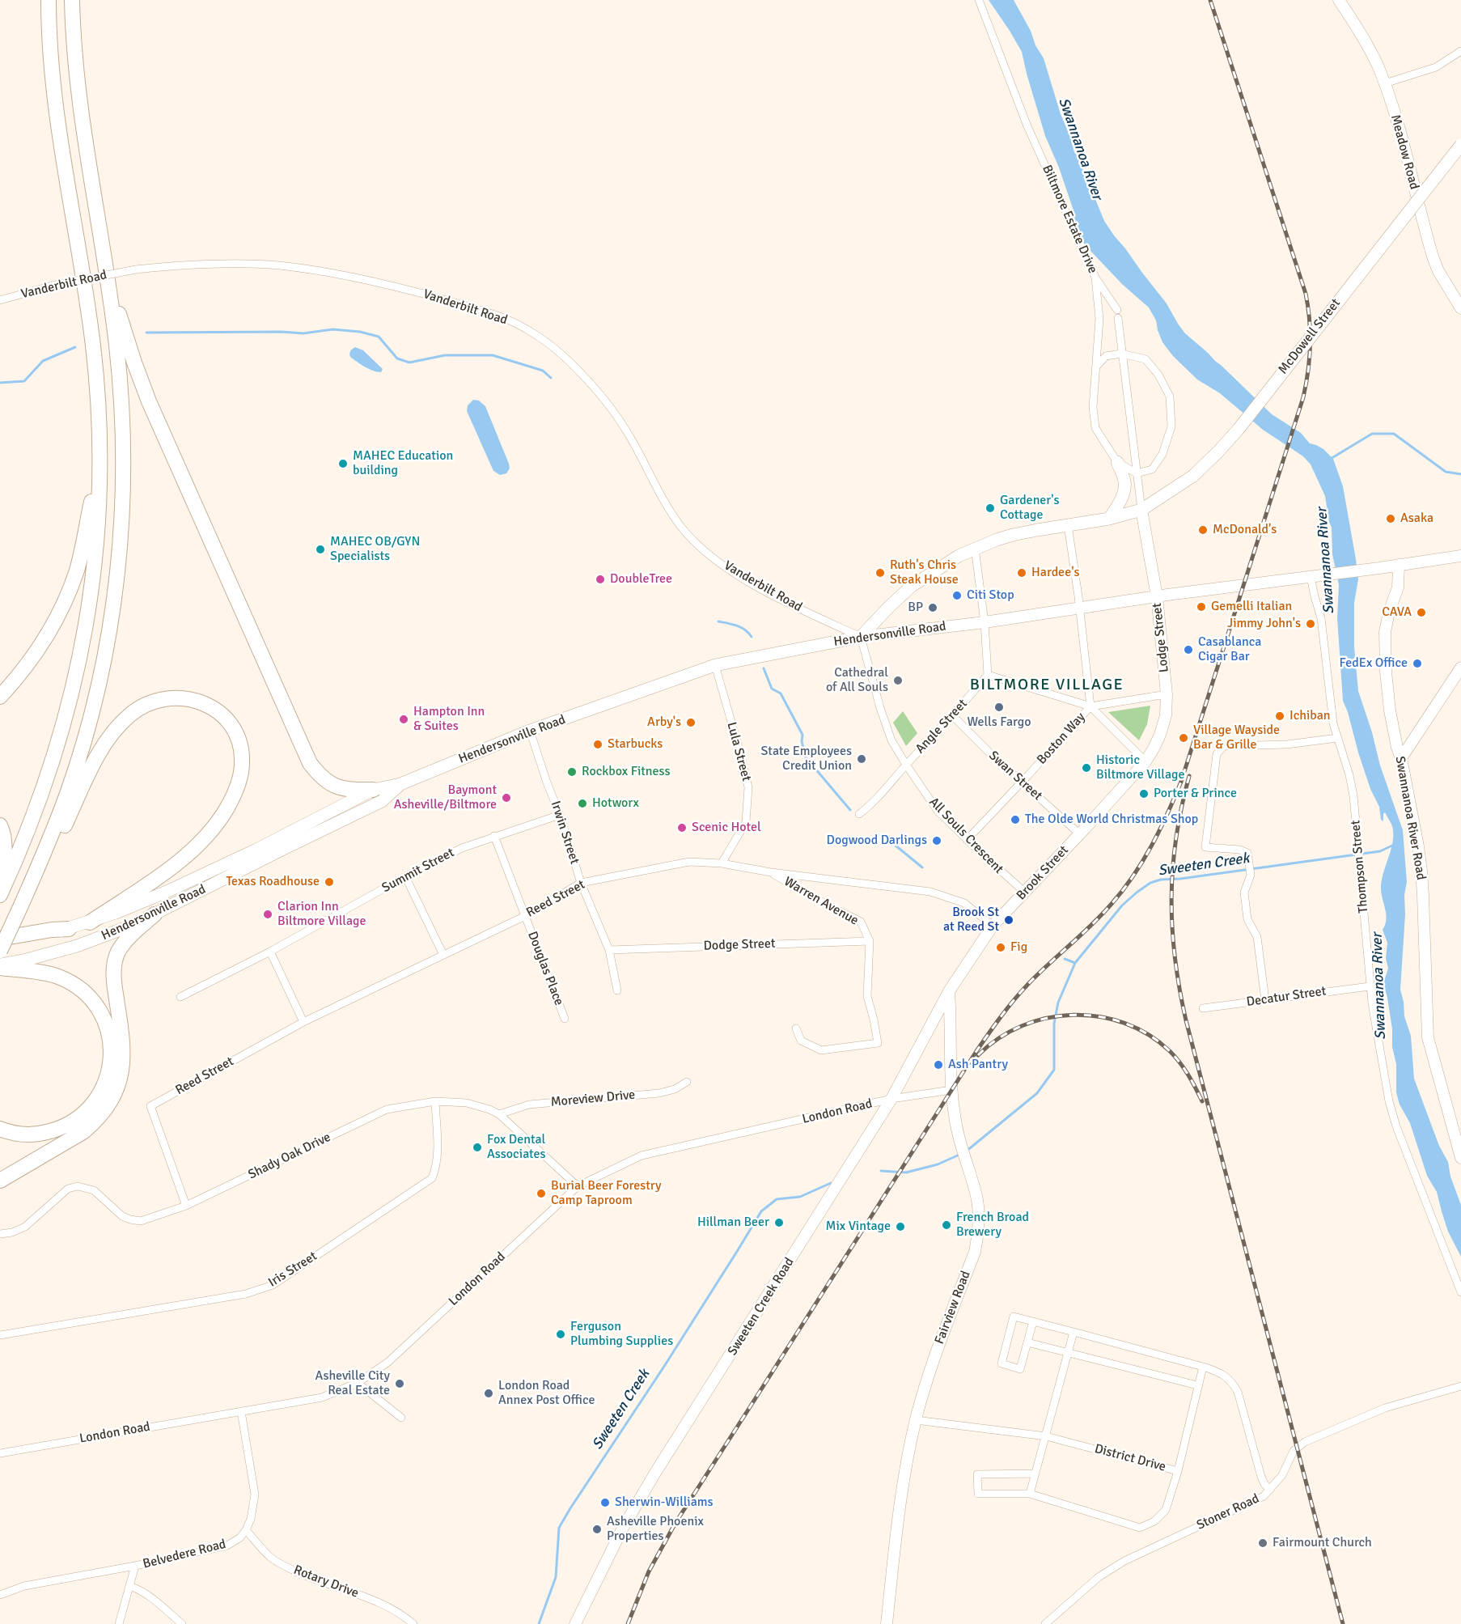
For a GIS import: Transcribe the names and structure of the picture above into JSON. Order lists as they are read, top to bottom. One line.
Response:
{"streets":{"main road":["Meadow Road","McDowell Street","Hendersonville Road","Lodge Street","Swannanoa River Road","Brook Street","Sweeten Creek Road","Fairview Road"],"street":["Biltmore Estate Drive","Vanderbilt Road","Angle Street","Boston Way","Lula Street","Swan Street","Irwin Street","All Souls Crescent","Thompson Street","Summit Street","Reed Street","Warren Avenue","Dodge Street","Douglas Place","Decatur Street","Moreview Drive","London Road","Shady Oak Drive","Iris Street","District Drive","Stoner Road","Belvedere Road","Rotary Drive"]},"crossings":[["Biltmore Estate Drive","McDowell Street"],["Biltmore Estate Drive","Lodge Street"],["Vanderbilt Road","Hendersonville Road"],["Vanderbilt Road","All Souls Crescent"],["McDowell Street","Lodge Street"],["Hendersonville Road","Lodge Street"],["Hendersonville Road","Boston Way"],["Hendersonville Road","Lula Street"],["Hendersonville Road","Swannanoa River Road"],["Hendersonville Road","Irwin Street"],["Hendersonville Road","All Souls Crescent"],["Hendersonville Road","Thompson Street"],["Lodge Street","Brook Street"],["Angle Street","Swan Street"],["Angle Street","All Souls Crescent"],["Boston Way","Swan Street"],["Boston Way","All Souls Crescent"],["Lula Street","Reed Street"],["Swan Street","Brook Street"],["Irwin Street","Summit Street"],["Irwin Street","Reed Street"],["Irwin Street","Dodge Street"],["All Souls Crescent","Brook Street"],["Thompson Street","Decatur Street"],["Summit Street","Douglas Place"],["Brook Street","Reed Street"],["Brook Street","Sweeten Creek Road"],["Brook Street","Fairview Road"],["Reed Street","Warren Avenue"],["Reed Street","Douglas Place"],["Reed Street","Shady Oak Drive"],["Warren Avenue","Dodge Street"],["Moreview Drive","Shady Oak Drive"],["London Road","Shady Oak Drive"],["London Road","Sweeten Creek Road"],["London Road","Fairview Road"],["Shady Oak Drive","Iris Street"],["Sweeten Creek Road","Fairview Road"],["Fairview Road","District Drive"],["Belvedere Road","Rotary Drive"]],"districts":["BILTMORE VILLAGE"],"water":["Swannanoa River","Sweeten Creek"],"places":["MAHEC Education building","Gardener's Cottage","Asaka","McDonald's","MAHEC OB/GYN Specialists","Ruth's Chris Steak House","Hardee's","DoubleTree","Citi Stop","Gemelli Italian","BP","CAVA","Jimmy John's","Casablanca Cigar Bar","FedEx Office","Cathedral of All Souls","Wells Fargo","Ichiban","Hampton Inn & Suites","Arby's","Village Wayside Bar & Grille","Starbucks","State Employees Credit Union","Historic Biltmore Village","Rockbox Fitness","Porter & Prince","Baymont Asheville/Biltmore","Hotworx","The Olde World Christmas Shop","Scenic Hotel","Dogwood Darlings","Texas Roadhouse","Clarion Inn Biltmore Village","Brook St at Reed St","Fig","Ash Pantry","Fox Dental Associates","Burial Beer Forestry Camp Taproom","Hillman Beer","French Broad Brewery","Mix Vintage","Ferguson Plumbing Supplies","Asheville City Real Estate","London Road Annex Post Office","Sherwin-Williams","Asheville Phoenix Properties","Fairmount Church"]}
